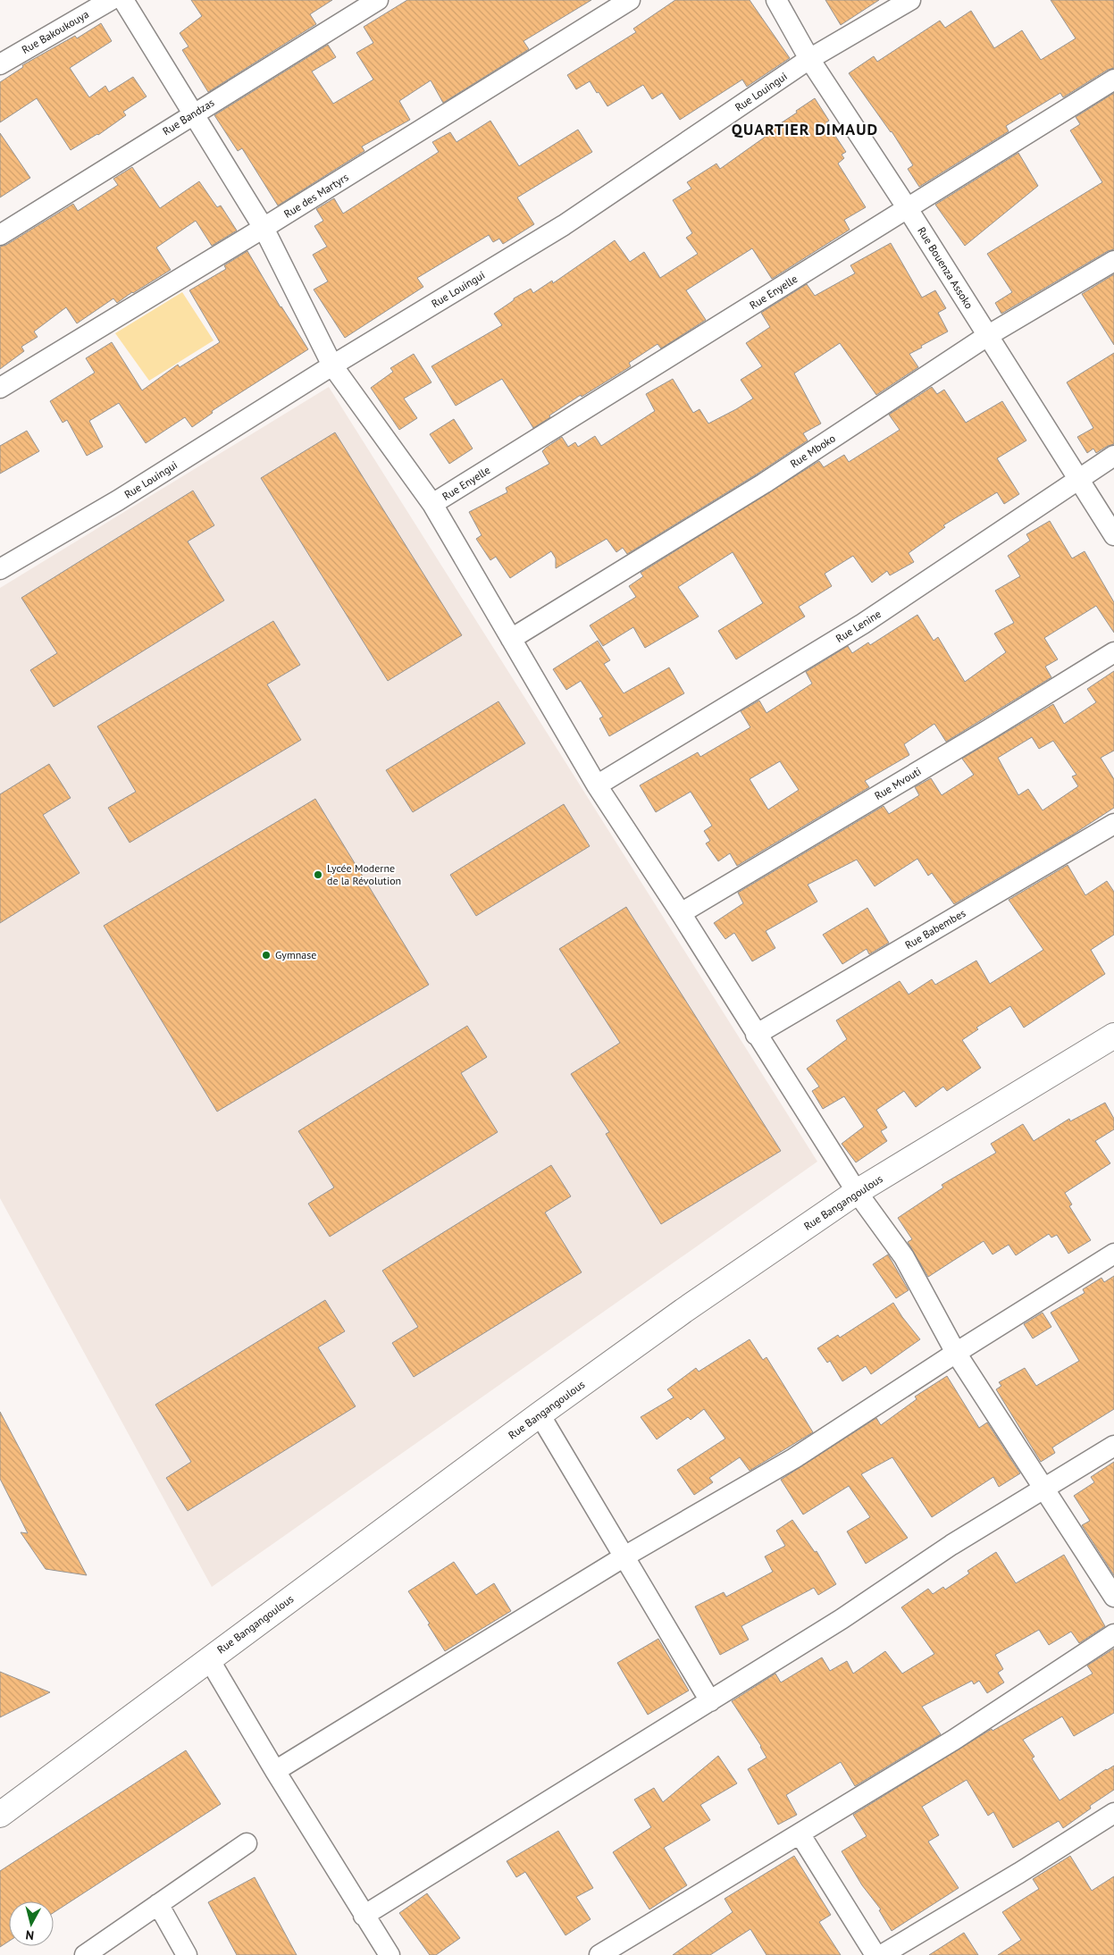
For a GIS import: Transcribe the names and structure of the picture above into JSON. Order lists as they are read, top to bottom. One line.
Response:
{"streets":{"street":["Rue Bakoukouya","Rue Louingui","Rue Bandzas","Rue des Martyrs","Rue Bouenza Assoko","Rue Enyelle","Rue Mboko","Rue Lenine","Rue Mvouti","Rue Babembes","Rue Bangangoulous"]},"crossings":[["Rue Louingui","Rue Bouenza Assoko"],["Rue Bouenza Assoko","Rue Enyelle"],["Rue Bouenza Assoko","Rue Mboko"],["Rue Bouenza Assoko","Rue Lenine"]],"districts":["QUARTIER DIMAUD"],"places":["Lycée Moderne de la Révolution","Gymnase"],"north":"bottom"}
